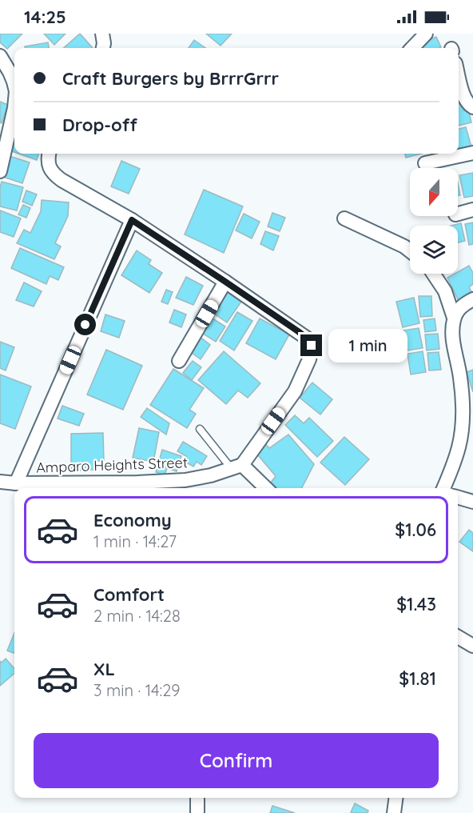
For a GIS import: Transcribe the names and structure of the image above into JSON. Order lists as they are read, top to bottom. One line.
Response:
{"streets":{"street":["Amparo Heights Street"]},"north":"bottom","page":{"status":"14:25","banner":["Craft Burgers by BrrrGrrr","Drop-off"],"bubble":"1 min","list":[{"name":"Economy","note":"1 min · 14:27","value":"$1.06"},{"name":"Comfort","note":"2 min · 14:28","value":"$1.43"},{"name":"XL","note":"3 min · 14:29","value":"$1.81"}],"buttons":"Confirm"}}
